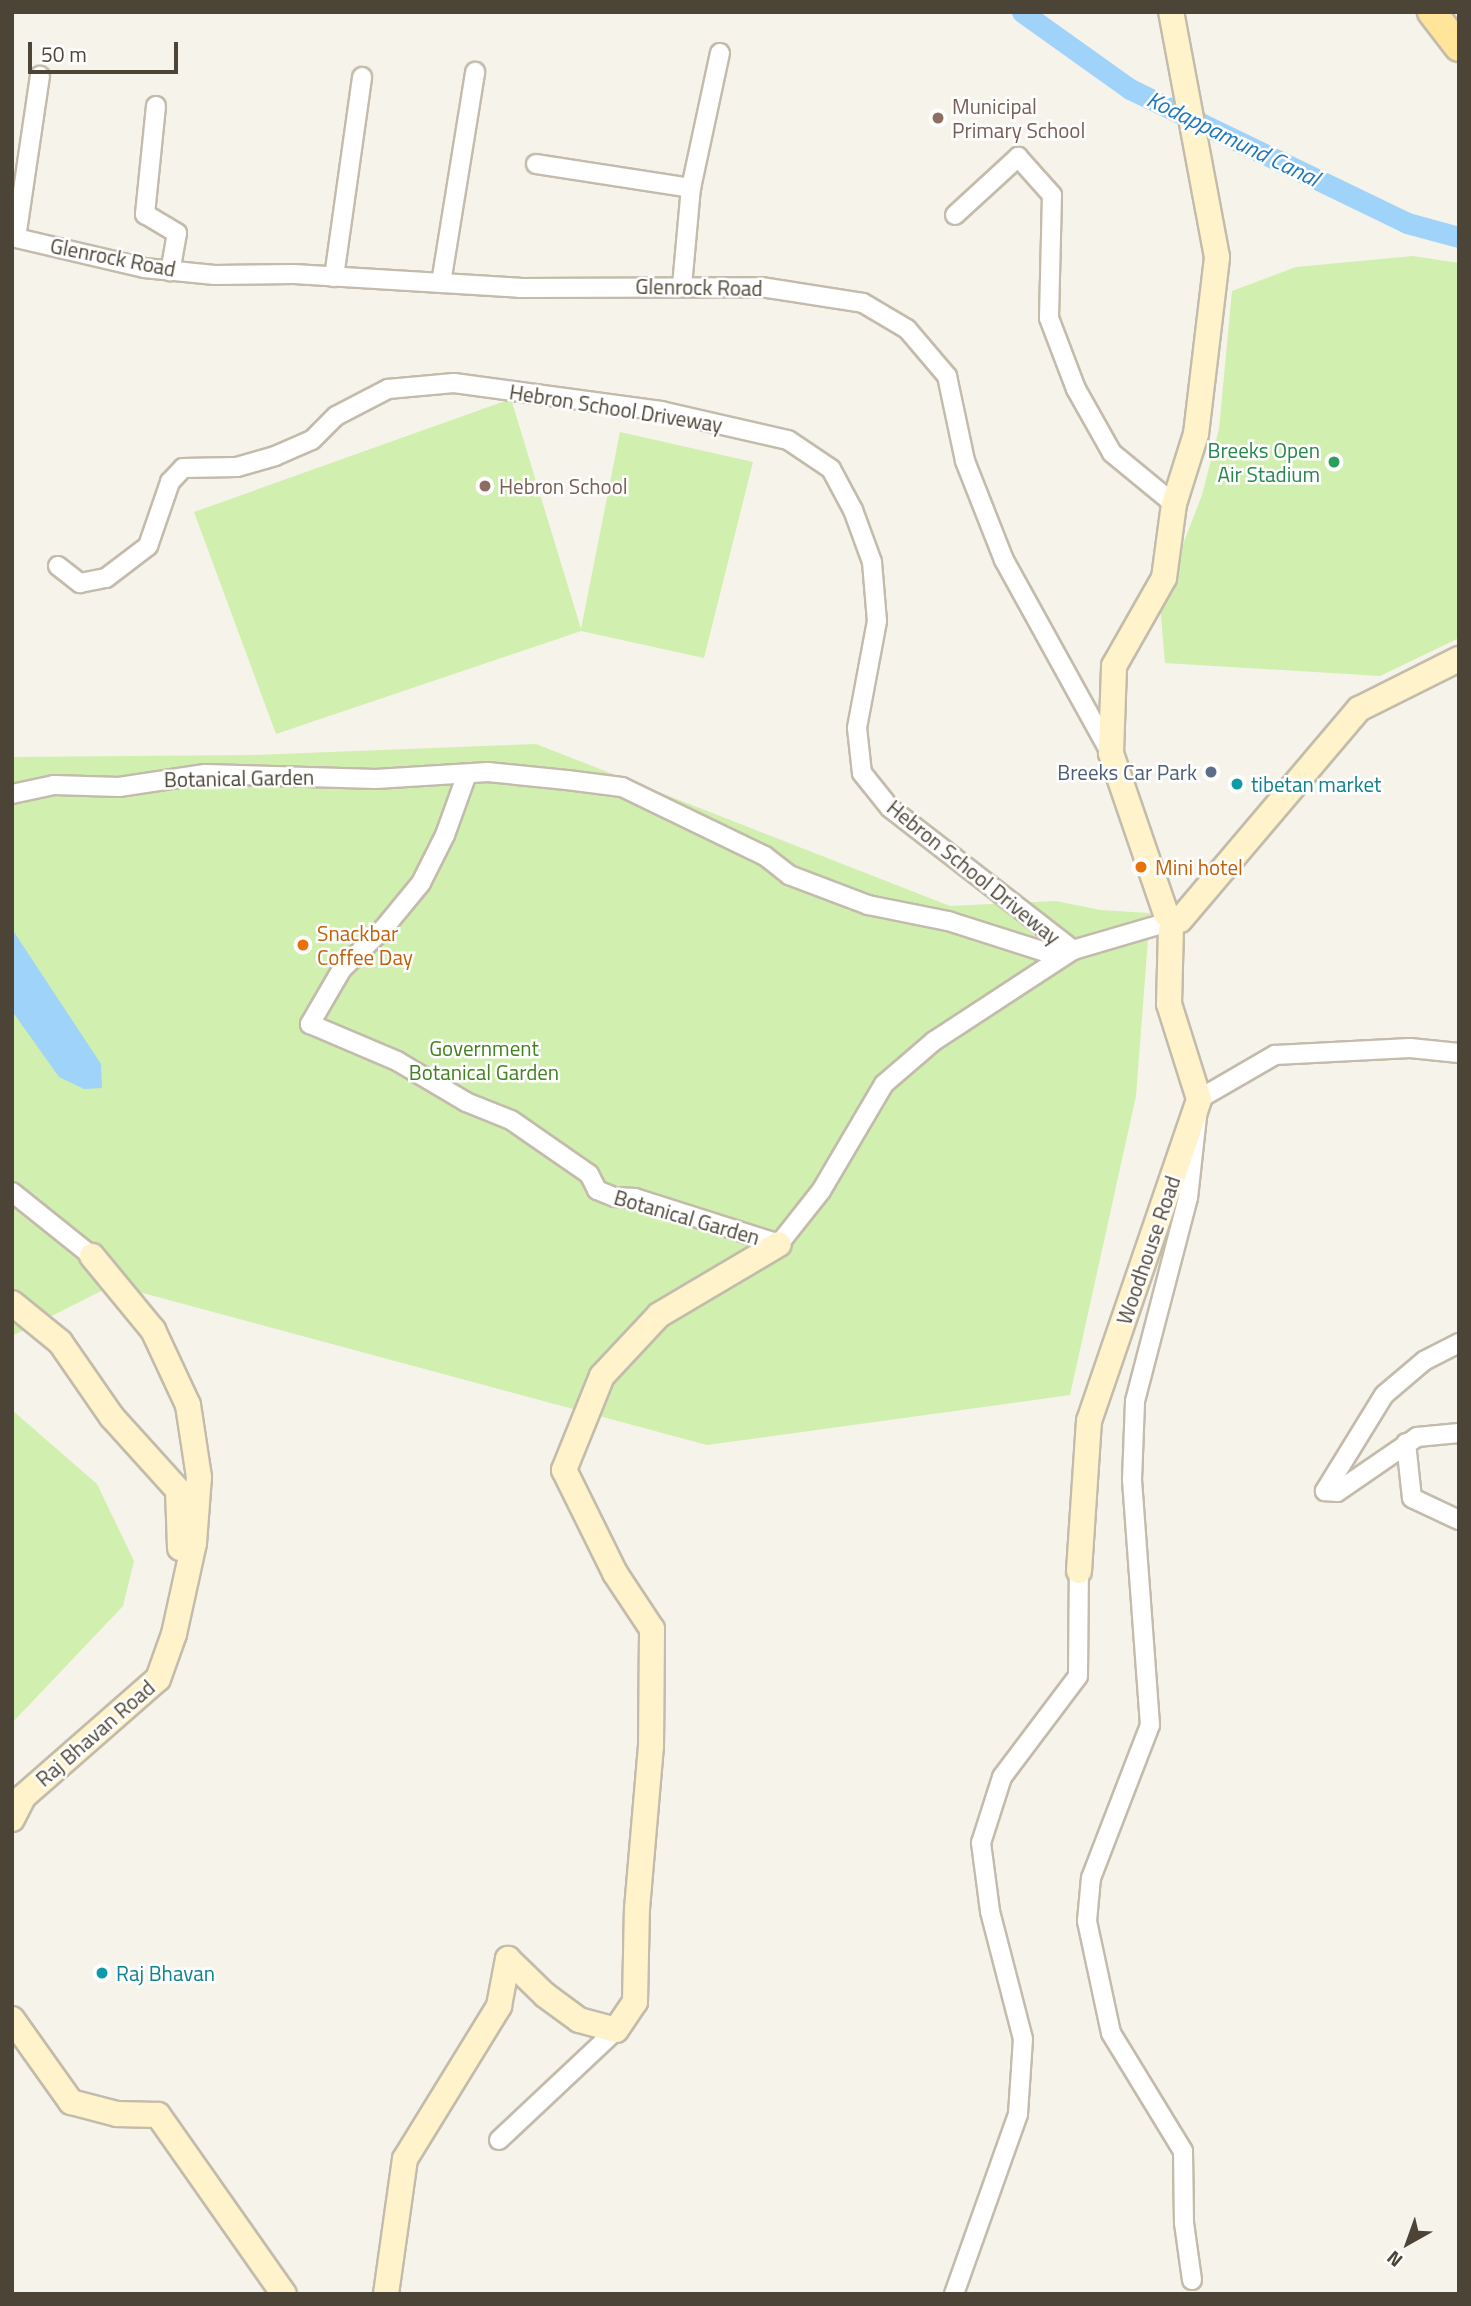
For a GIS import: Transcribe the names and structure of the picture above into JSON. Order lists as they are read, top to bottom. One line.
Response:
{"streets":{"street":["Glenrock Road","Hebron School Driveway","Botanical Garden","Woodhouse Road","Raj Bhavan Road"]},"crossings":[["Hebron School Driveway","Botanical Garden"]],"water":["Kodappamund Canal"],"parks":["Government Botanical Garden"],"places":["Municipal Primary School","Breeks Open Air Stadium","Hebron School","Breeks Car Park","tibetan market","Mini hotel","Snackbar Coffee Day","Raj Bhavan"],"scale_bar":"50 m","north":"bottom left"}
